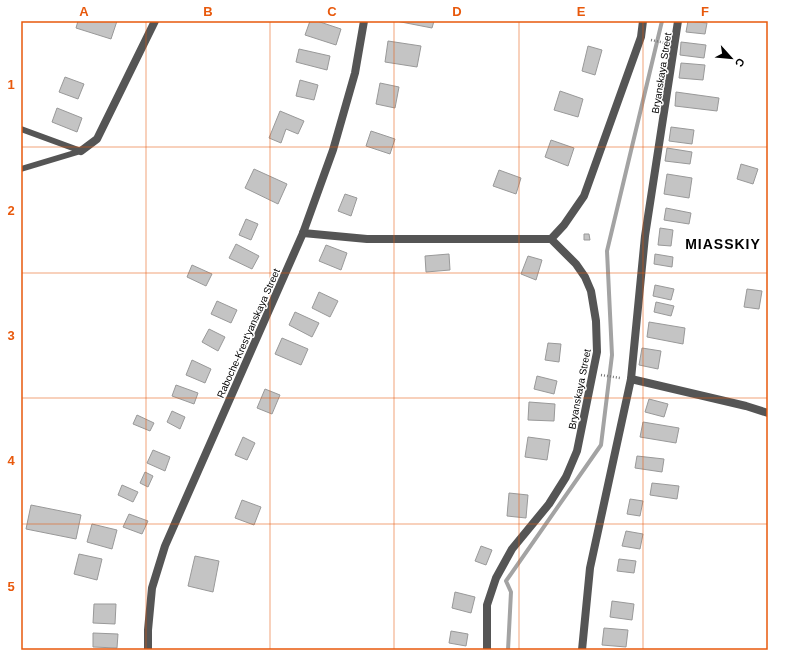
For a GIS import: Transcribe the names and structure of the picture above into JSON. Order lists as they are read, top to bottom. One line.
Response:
{"streets":{"street":["Bryanskaya Street","Raboche-Krest'yanskaya Street"]},"districts":["MIASSKIY"],"north":"bottom right","grid":{"columns":["A","B","C","D","E","F"],"rows":["1","2","3","4","5"]}}
